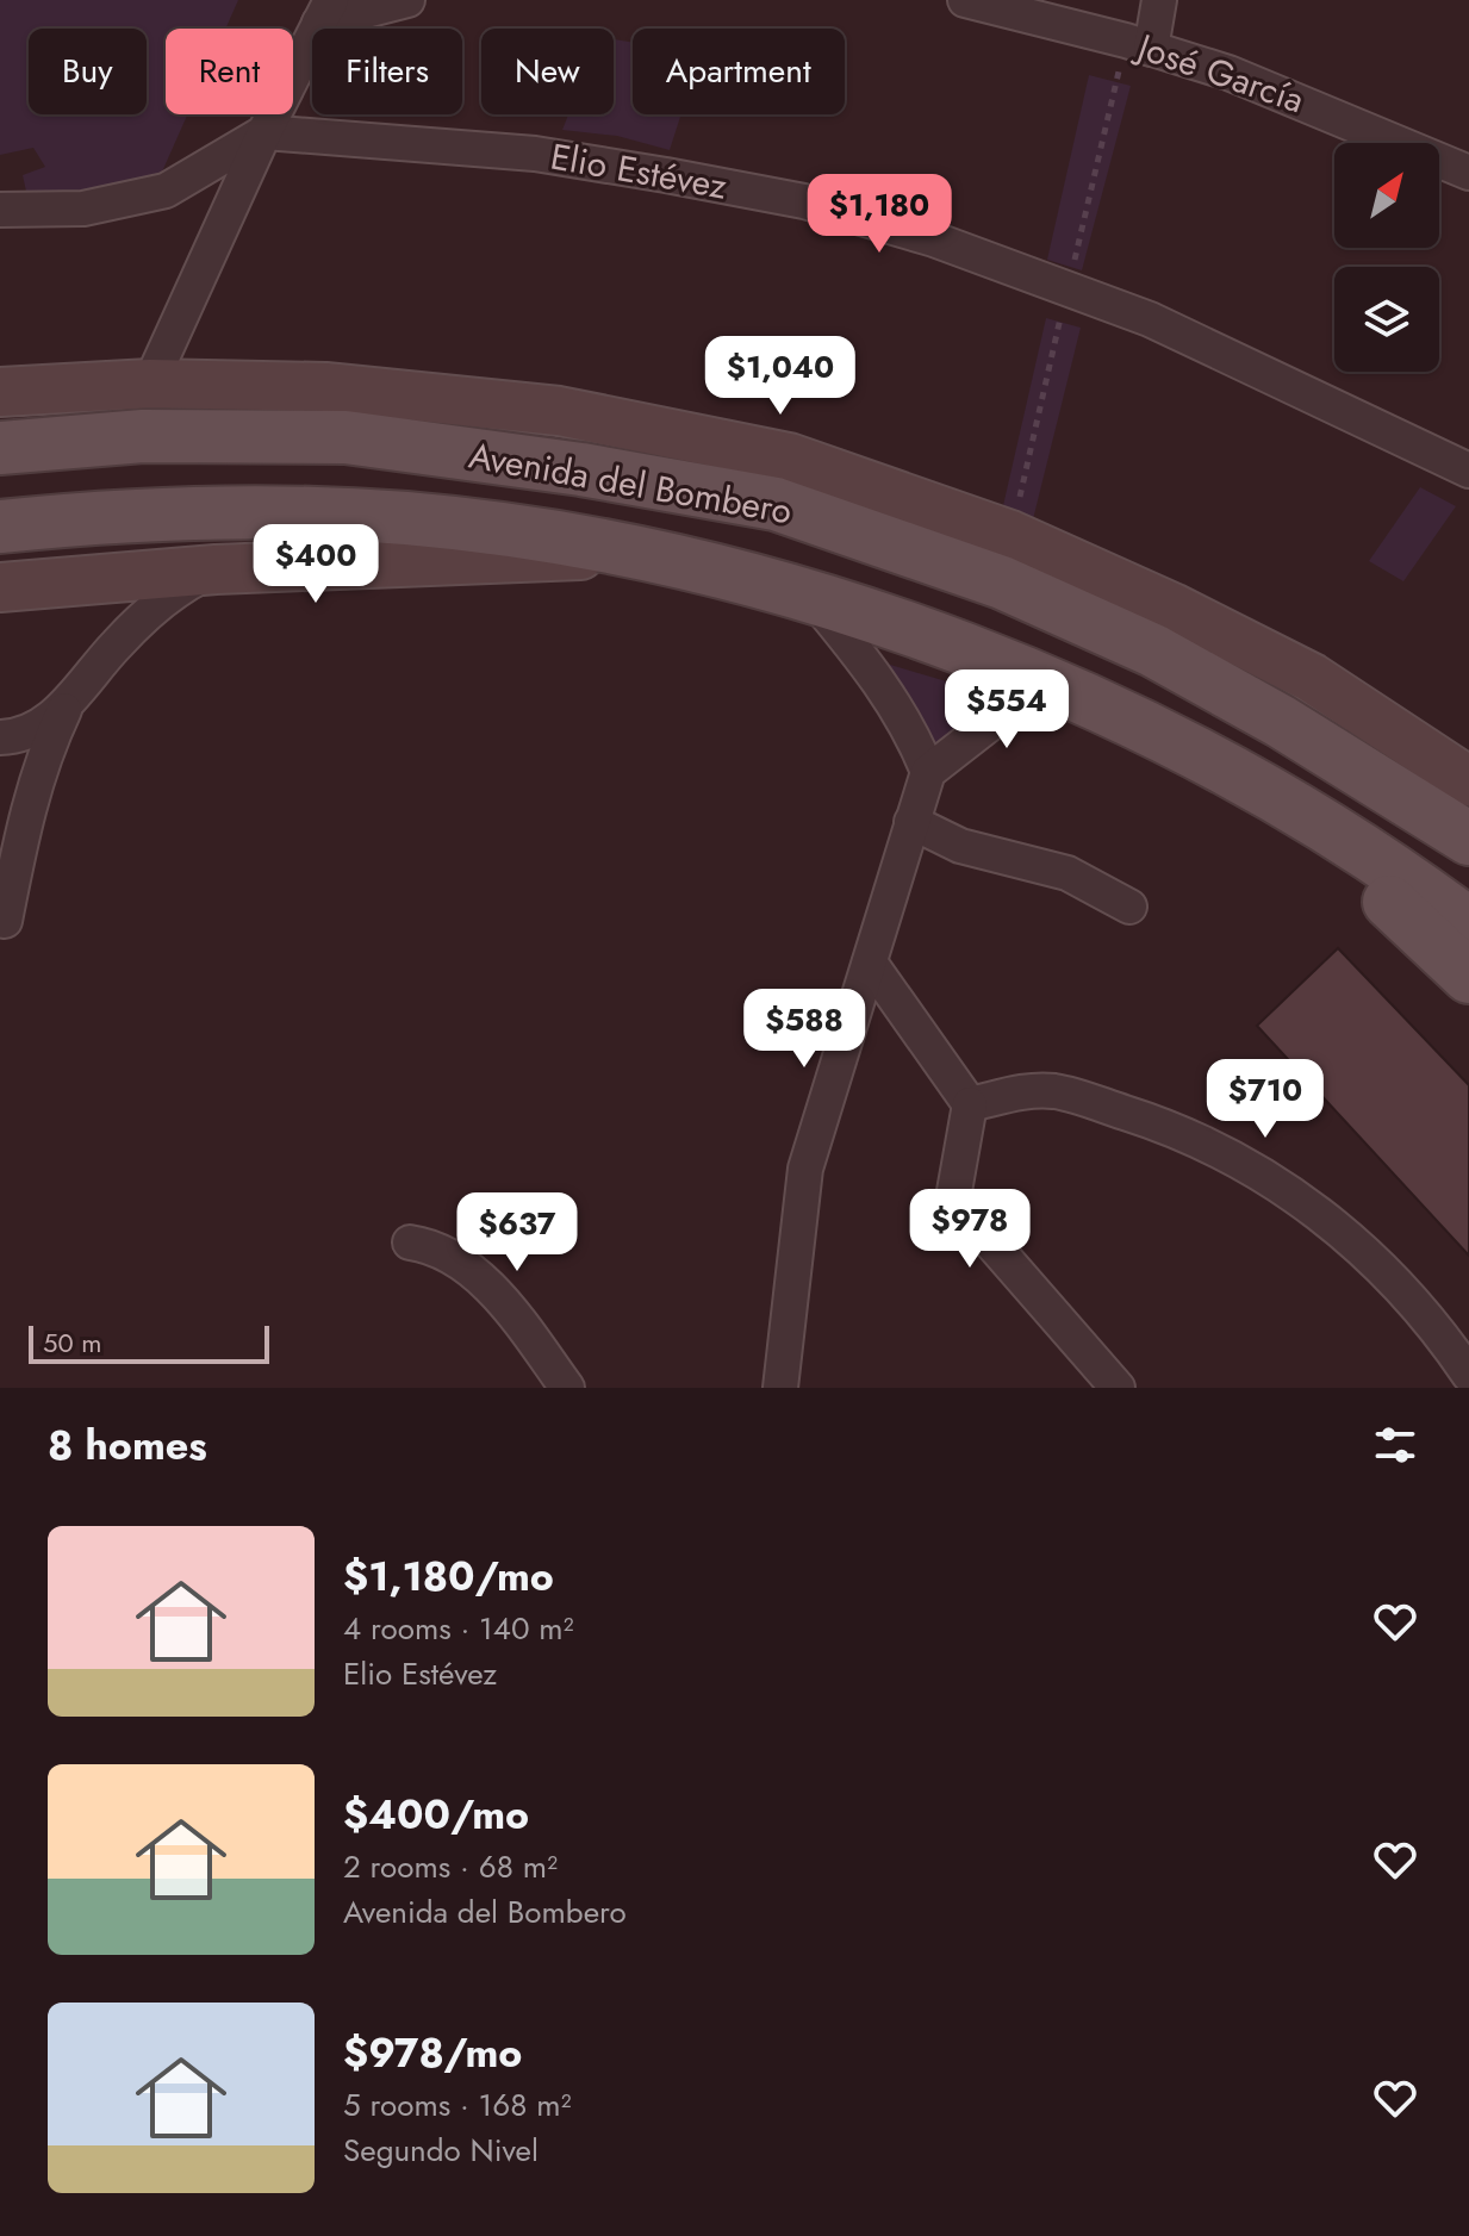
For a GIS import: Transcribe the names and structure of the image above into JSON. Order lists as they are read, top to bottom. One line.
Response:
{"streets":{"main road":["Avenida del Bombero"],"street":["José García","Elio Estévez"]},"scale_bar":"50 m","north":"top right","page":{"chip":["Buy","Rent","Filters","New","Apartment"],"price":["$1,180","$1,040","$400","$554","$588","$710","$978","$637"],"scale":"50 m","heading":"8 homes","list":[{"name":"$1,180/mo","note":"4 rooms · 140 m² · Elio Estévez"},{"name":"$400/mo","note":"2 rooms · 68 m² · Avenida del Bombero"},{"name":"$978/mo","note":"5 rooms · 168 m² · Segundo Nivel"}]}}
